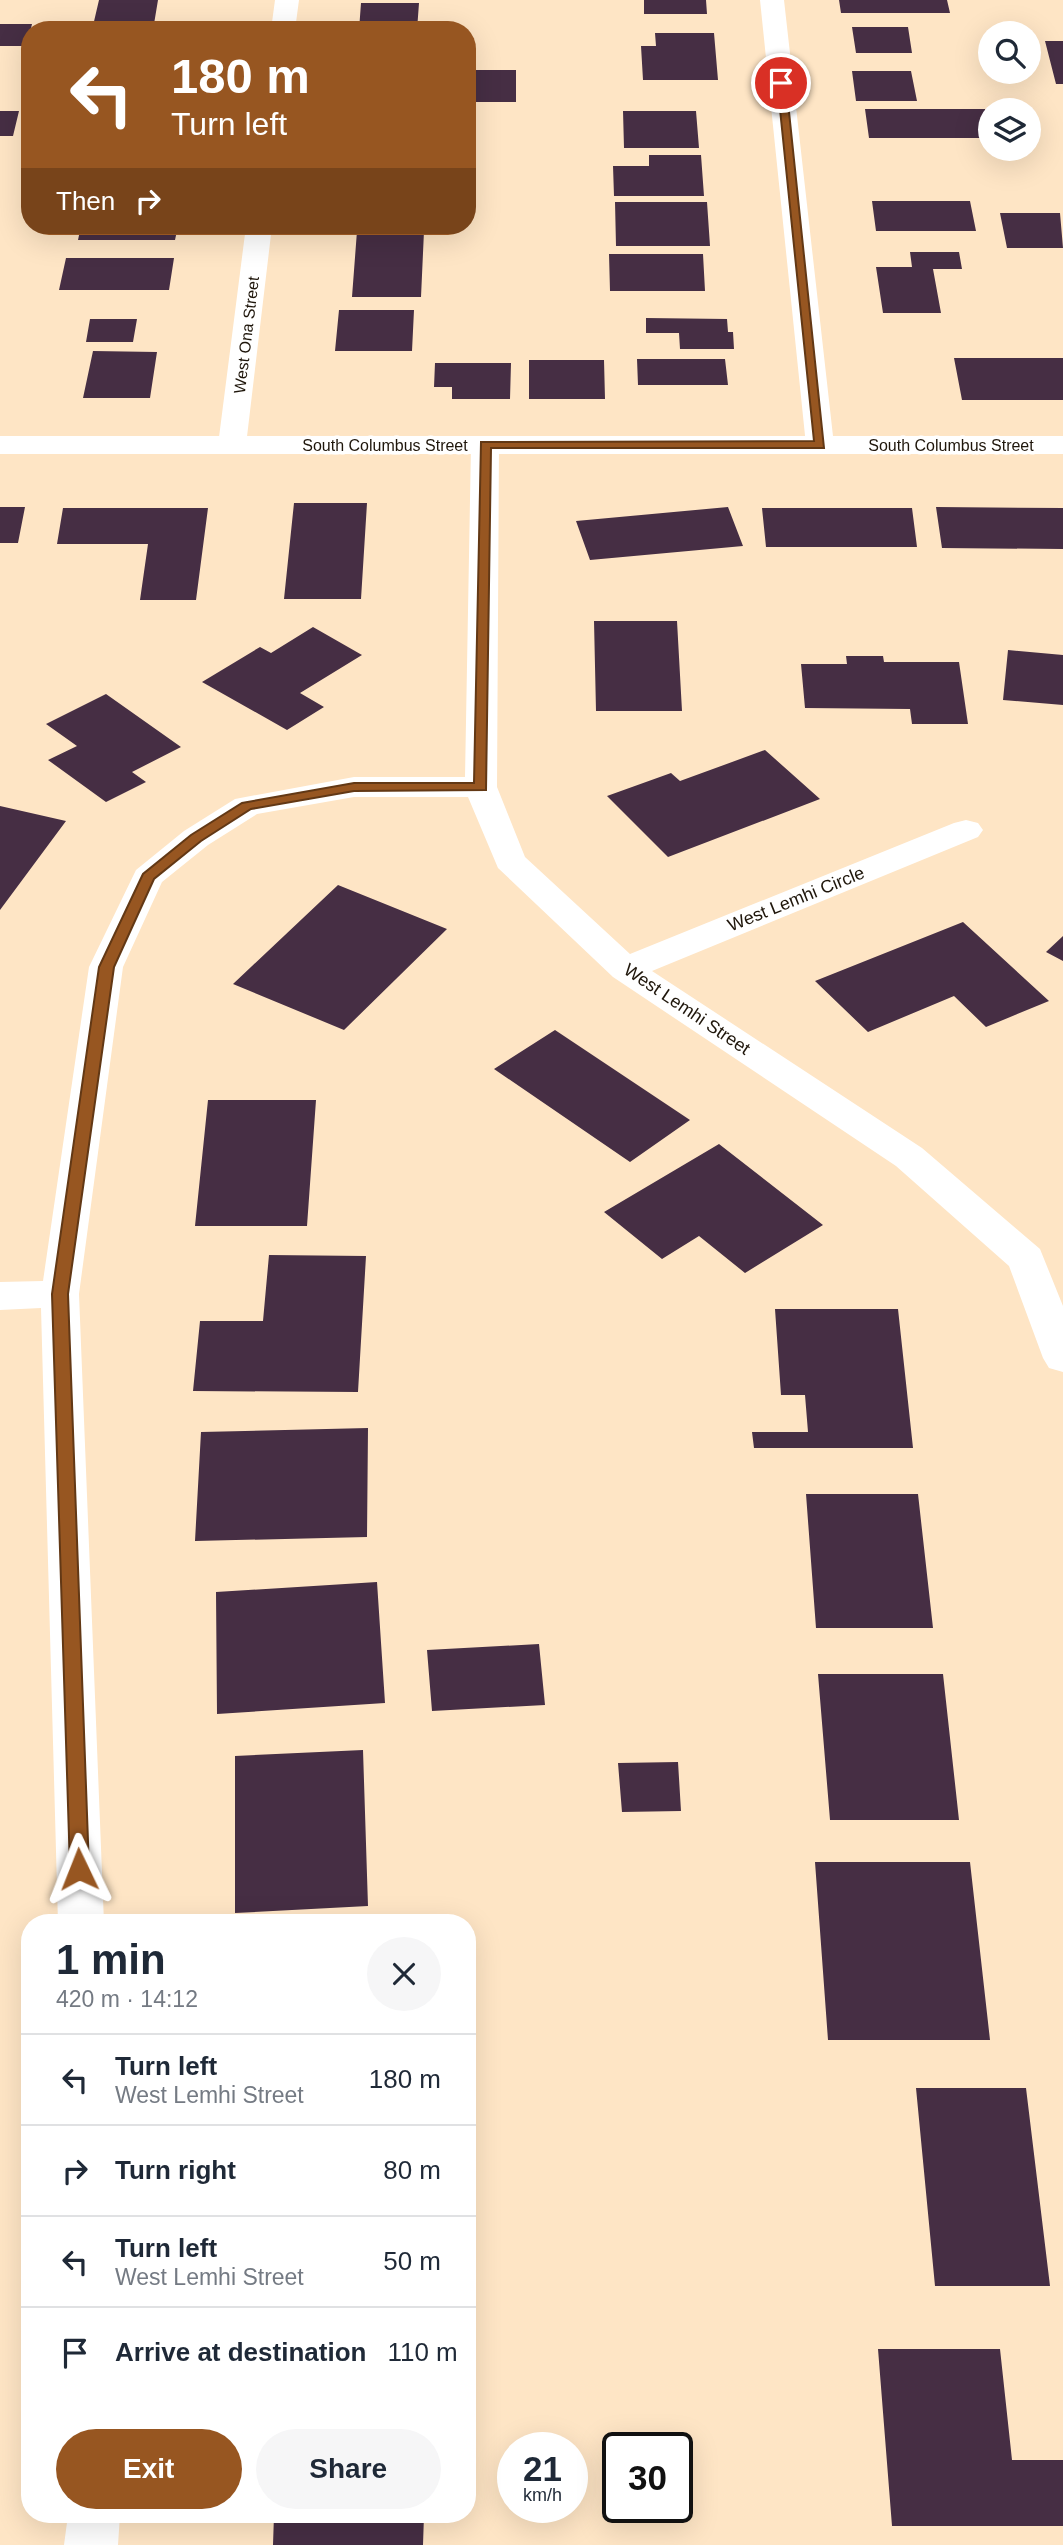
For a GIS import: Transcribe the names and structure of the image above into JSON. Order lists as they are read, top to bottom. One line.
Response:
{"streets":{"street":["West Ona Street","South Columbus Street","West Lemhi Circle","West Lemhi Street"]},"crossings":[["West Ona Street","South Columbus Street"],["South Columbus Street","West Lemhi Street"],["West Lemhi Circle","West Lemhi Street"]],"page":{"turn":["180 m","Turn left"],"then":"Then","heading":["1 min","420 m · 14:12"],"list":[{"name":"Turn left","note":"West Lemhi Street","value":"180 m"},{"name":"Turn right","value":"80 m"},{"name":"Turn left","note":"West Lemhi Street","value":"50 m"},{"name":"Arrive at destination","value":"110 m"}],"buttons":["Exit","Share"],"speed":"21 km/h","limit":"30"}}
